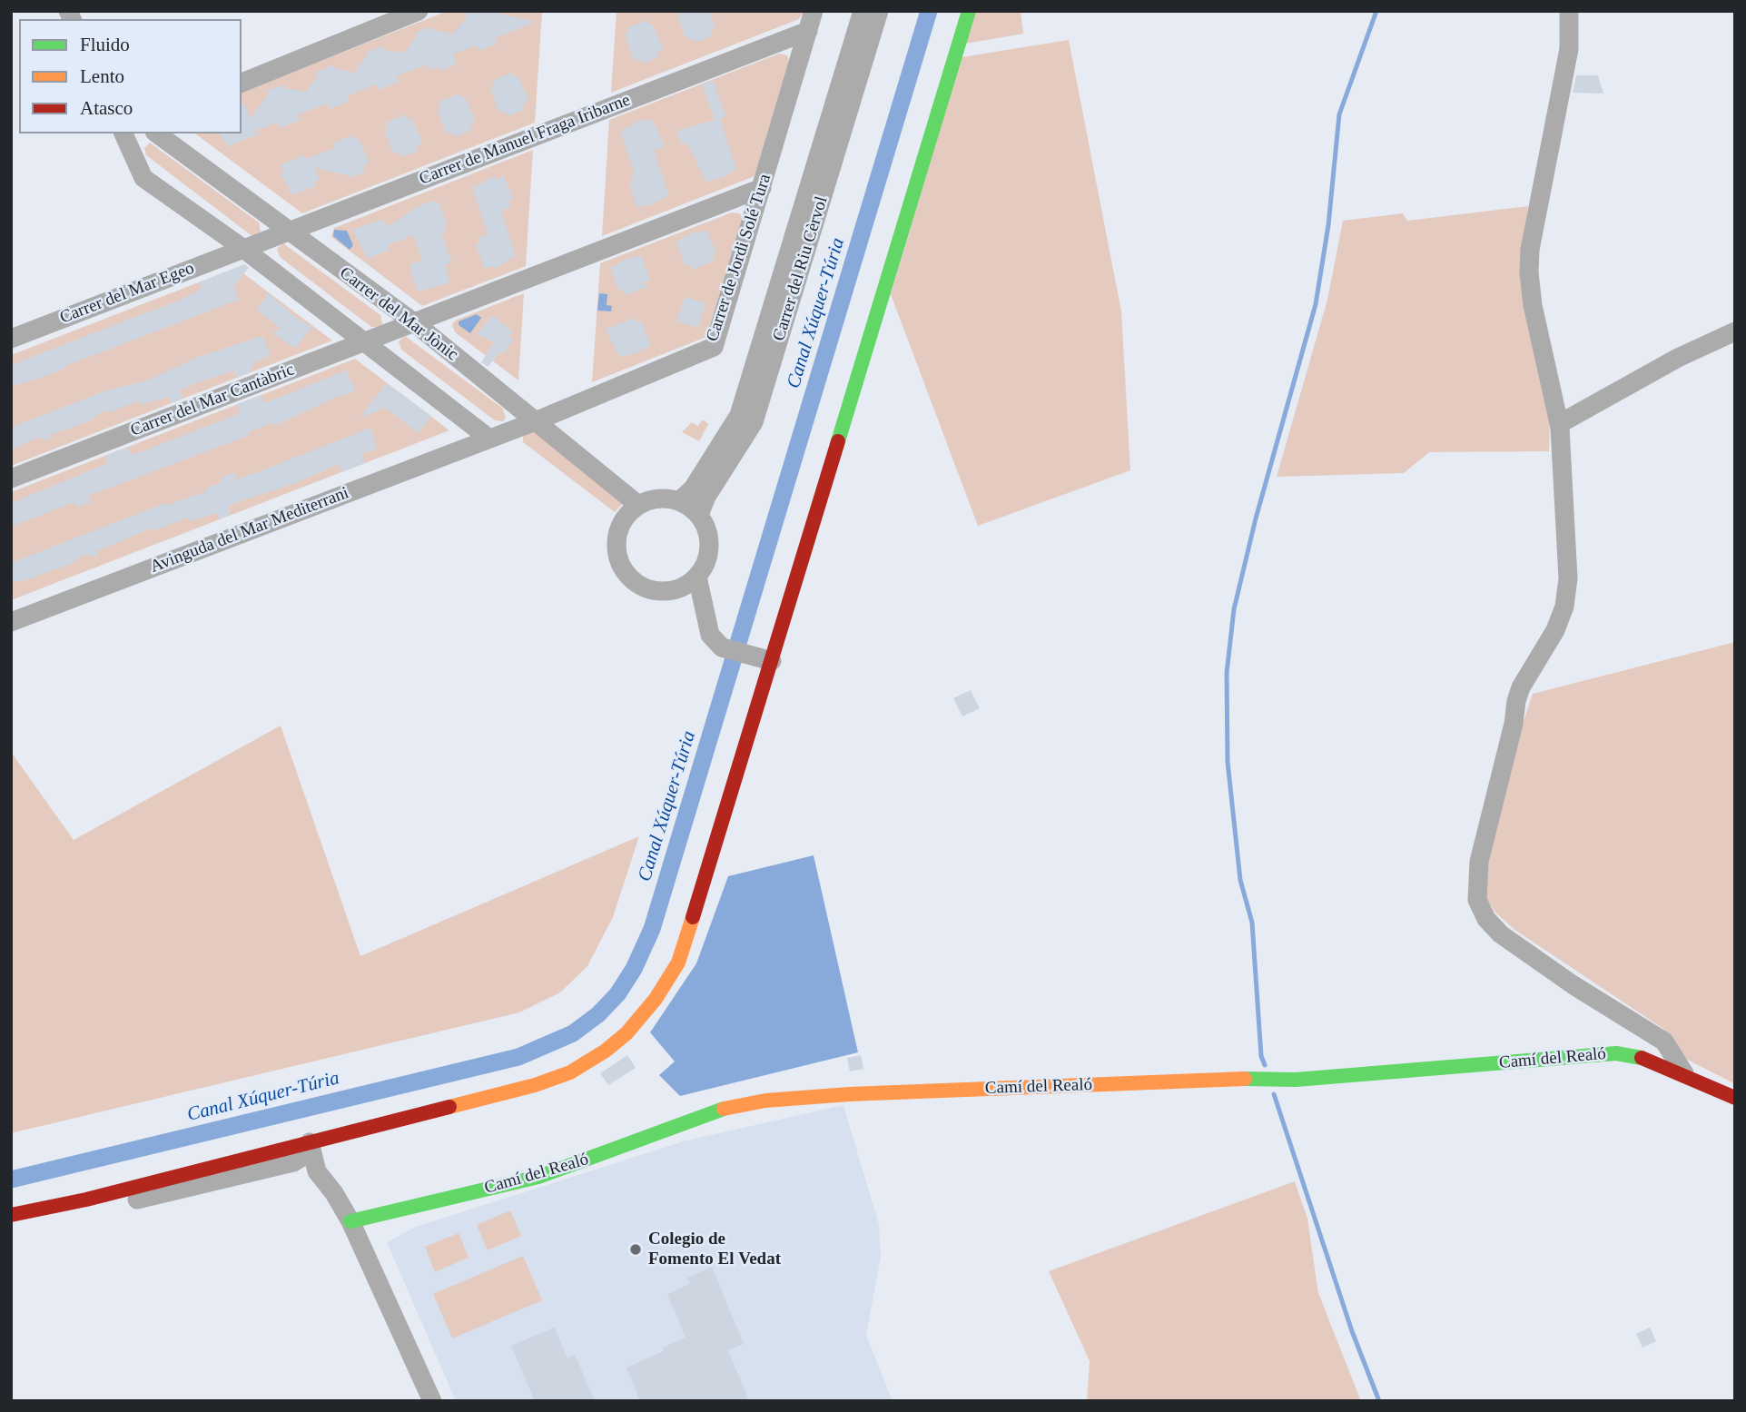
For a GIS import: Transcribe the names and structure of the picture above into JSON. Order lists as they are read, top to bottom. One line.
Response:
{"streets":{"street":["Carrer de Manuel Fraga Iribarne","Carrer de Jordi Solé Tura","Carrer del Riu Cèrvol","Carrer del Mar Egeo","Carrer del Mar Jònic","Carrer del Mar Cantàbric","Avinguda del Mar Mediterrani","Camí del Realó"]},"crossings":[["Carrer de Manuel Fraga Iribarne","Carrer de Jordi Solé Tura"],["Carrer de Manuel Fraga Iribarne","Carrer del Mar Egeo"],["Carrer de Manuel Fraga Iribarne","Carrer del Mar Jònic"],["Carrer de Jordi Solé Tura","Carrer del Mar Jònic"],["Carrer de Jordi Solé Tura","Carrer del Mar Cantàbric"],["Carrer de Jordi Solé Tura","Avinguda del Mar Mediterrani"],["Carrer del Riu Cèrvol","Carrer del Mar Jònic"],["Carrer del Mar Jònic","Carrer del Mar Cantàbric"]],"water":["Canal Xúquer-Túria"],"places":["Colegio de Fomento El Vedat"],"legend":["Fluido","Lento","Atasco"]}
